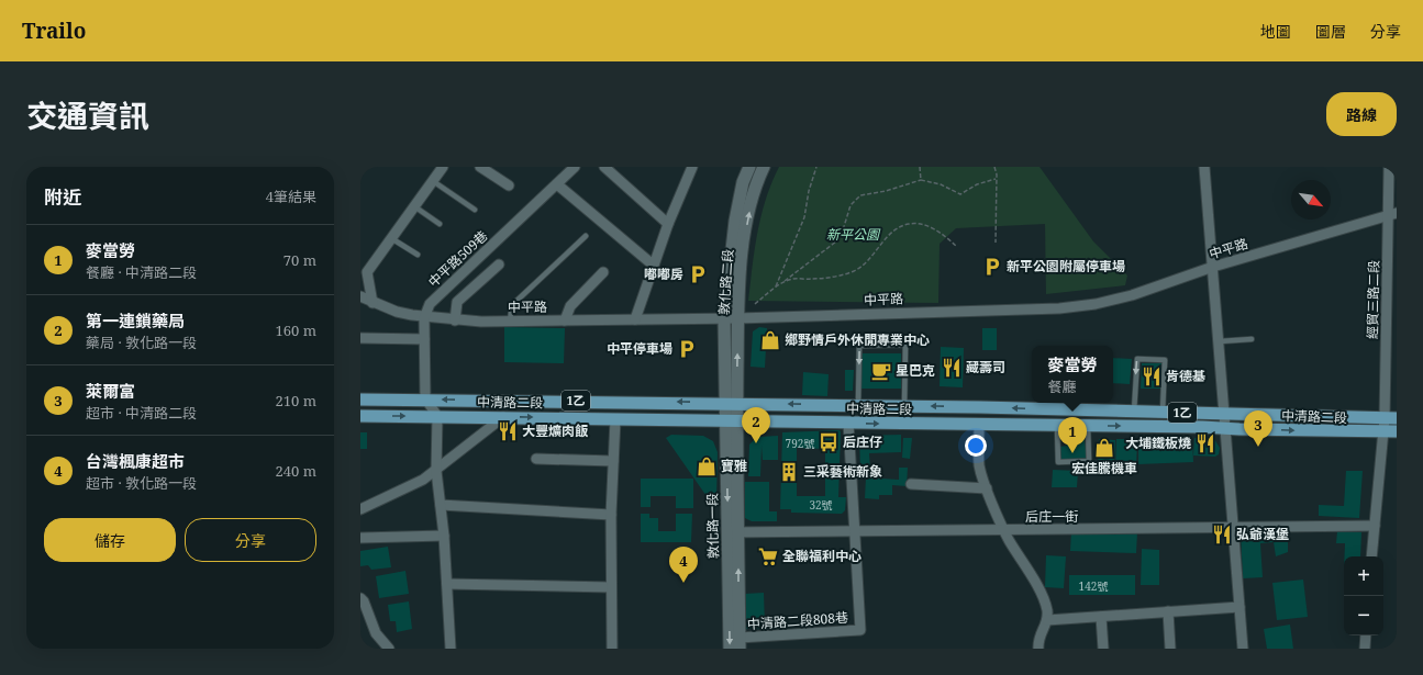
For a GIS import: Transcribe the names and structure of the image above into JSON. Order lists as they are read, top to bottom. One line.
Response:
{"streets":{"main road":["1乙","中清路二段"],"street":["中平路","中平路509巷","敦化路二段","經貿三路二段","后庄一街","敦化路一段","中清路二段808巷"]},"crossings":[["中平路","中平路509巷"],["中平路","敦化路二段"],["中平路","經貿三路二段"],["中平路509巷","中清路二段"],["敦化路二段","中清路二段"],["敦化路二段","敦化路一段"],["經貿三路二段","中清路二段"],["經貿三路二段","后庄一街"],["中清路二段","敦化路一段"],["中清路二段","中清路二段808巷"],["后庄一街","敦化路一段"],["后庄一街","中清路二段808巷"],["敦化路一段","中清路二段808巷"]],"parks":["新平公園"],"places":{"parking":["新平公園附屬停車場","嘟嘟房","中平停車場"],"shop":["鄉野情戶外休閒專業中心","宏佳騰機車","寶雅"],"restaurant":["藏壽司","肯德基","大豐爌肉飯","大埔鐵板燒","弘爺漢堡"],"cafe":["星巴克"],"bus stop":["后庄仔"],"building":["三采藝術新象"],"supermarket":["全聯福利中心"]},"house_numbers":["792號","32號","142號"],"north":"bottom right","page":{"header":"Trailo","nav":["地圖","圖層","分享"],"title":"交通資訊","buttons":["路線",["儲存","分享"]],"heading":["附近","4筆結果"],"list":[{"mark":"1","name":"麥當勞","note":"餐廳 · 中清路二段","value":"70 m"},{"mark":"2","name":"第一連鎖藥局","note":"藥局 · 敦化路一段","value":"160 m"},{"mark":"3","name":"萊爾富","note":"超市 · 中清路二段","value":"210 m"},{"mark":"4","name":"台灣楓康超市","note":"超市 · 敦化路一段","value":"240 m"}],"popup":["麥當勞","餐廳"],"pins":["2","3","1","4"],"map_buttons":["+","−"]}}
